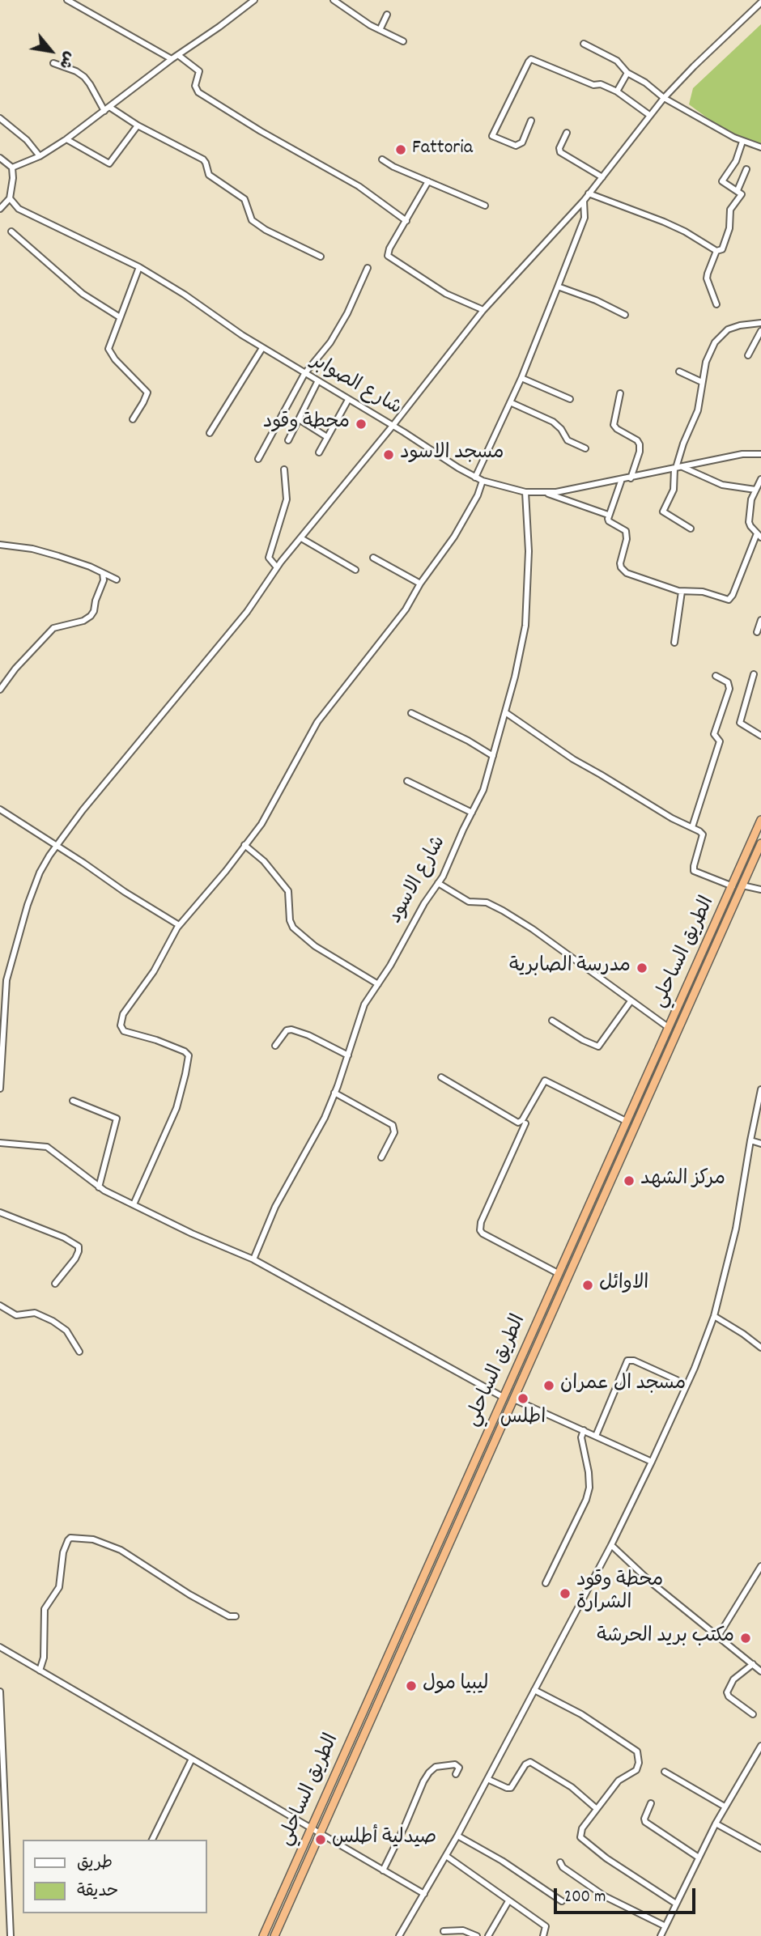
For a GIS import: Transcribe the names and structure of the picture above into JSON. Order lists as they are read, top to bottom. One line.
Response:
{"streets":{"highway":["الطريق الساحلي"],"street":["شارع الصوابر","شارع الاسود"]},"crossings":[["شارع الصوابر","شارع الاسود"]],"places":["Fattoria","محطة وقود","مسجد الاسود","مدرسة الصابرية","مركز الشهد","الاوائل","مسجد ال عمران","اطلس","محطة وقود الشرارة","مكتب بريد الحرشة","ليبيا مول","صيدلية أطلس"],"legend":["طريق","حديقة"],"scale_bar":"200 m","north":"bottom right"}
